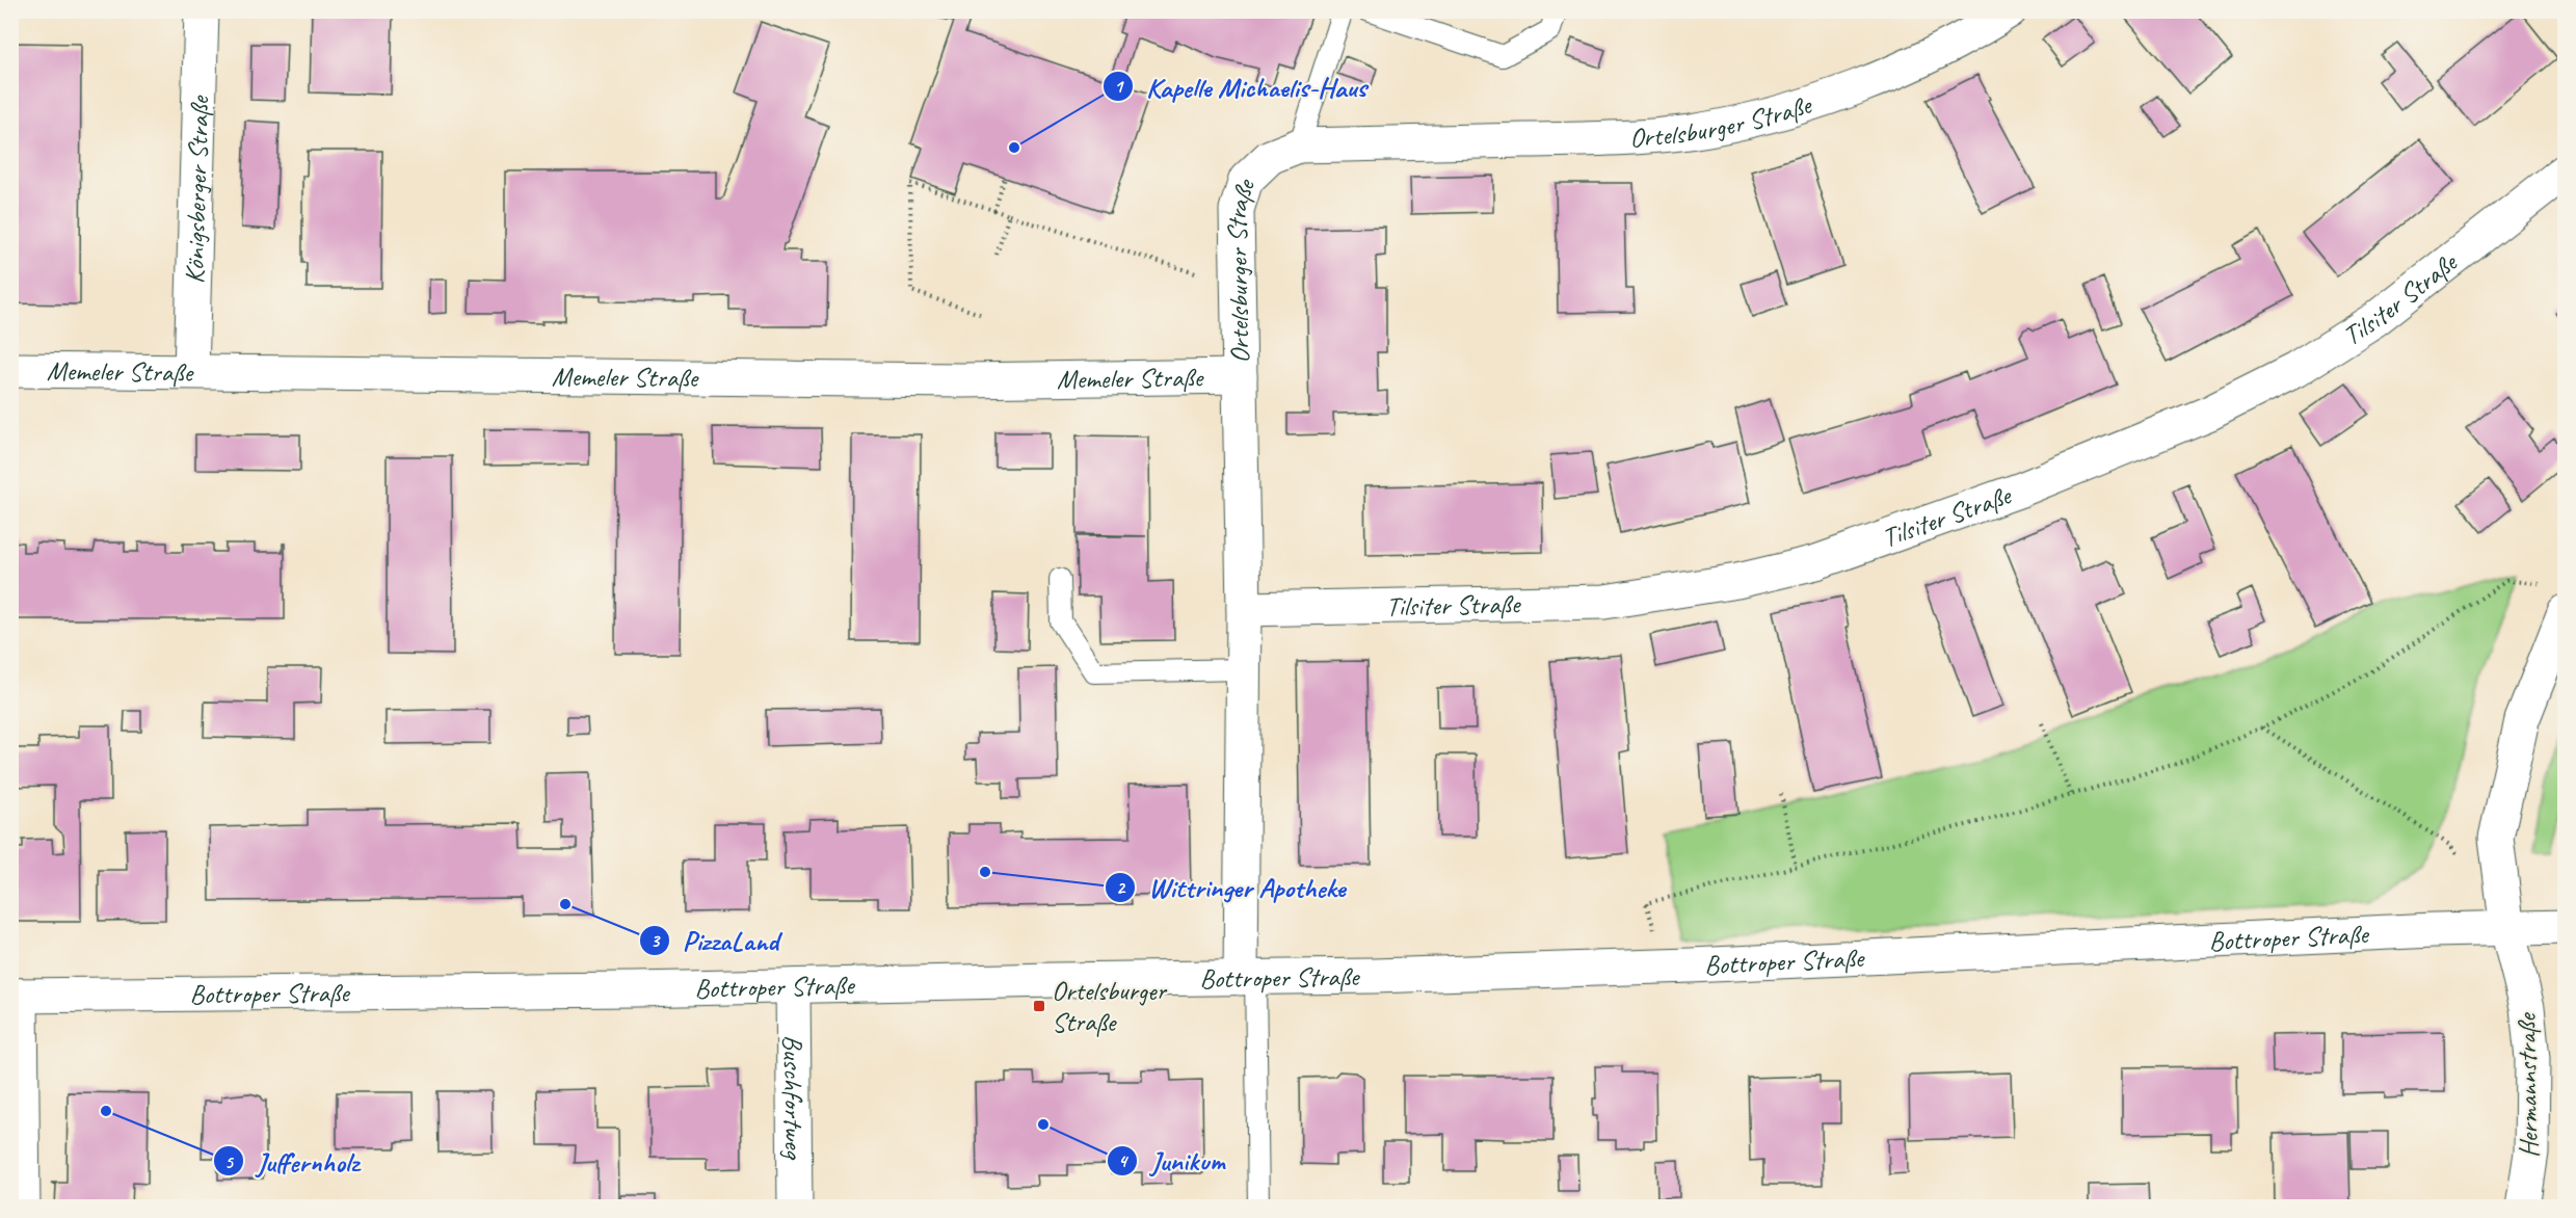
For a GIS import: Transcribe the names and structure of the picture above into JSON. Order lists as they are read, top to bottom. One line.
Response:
{"streets":{"street":["Ortelsburger Straße","Königsberger Straße","Tilsiter Straße","Memeler Straße","Bottroper Straße","Hermannstraße","Buschfortweg"]},"crossings":[["Ortelsburger Straße","Tilsiter Straße"],["Ortelsburger Straße","Memeler Straße"],["Ortelsburger Straße","Bottroper Straße"],["Königsberger Straße","Memeler Straße"],["Bottroper Straße","Hermannstraße"],["Bottroper Straße","Buschfortweg"]],"places":{"other":["Kapelle Michaelis-Haus","Wittringer Apotheke","PizzaLand","Juffernholz","Junikum"],"transit":["Ortelsburger Straße"]}}
